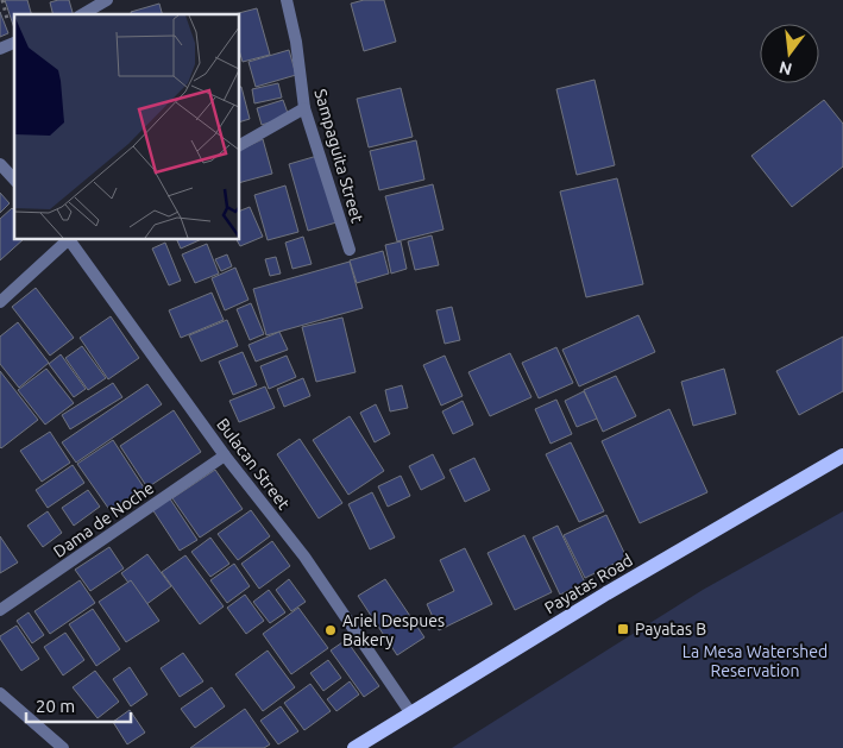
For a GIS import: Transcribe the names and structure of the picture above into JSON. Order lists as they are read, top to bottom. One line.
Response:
{"streets":{"main road":["Payatas Road"],"street":["Sampaguita Street","Bulacan Street","Dama de Noche"]},"crossings":[["Bulacan Street","Dama de Noche"],["Bulacan Street","Payatas Road"]],"parks":["La Mesa Watershed Reservation"],"places":{"transit":["Payatas B"],"other":["Ariel Despues Bakery"]},"scale_bar":"20 m","north":"bottom"}
